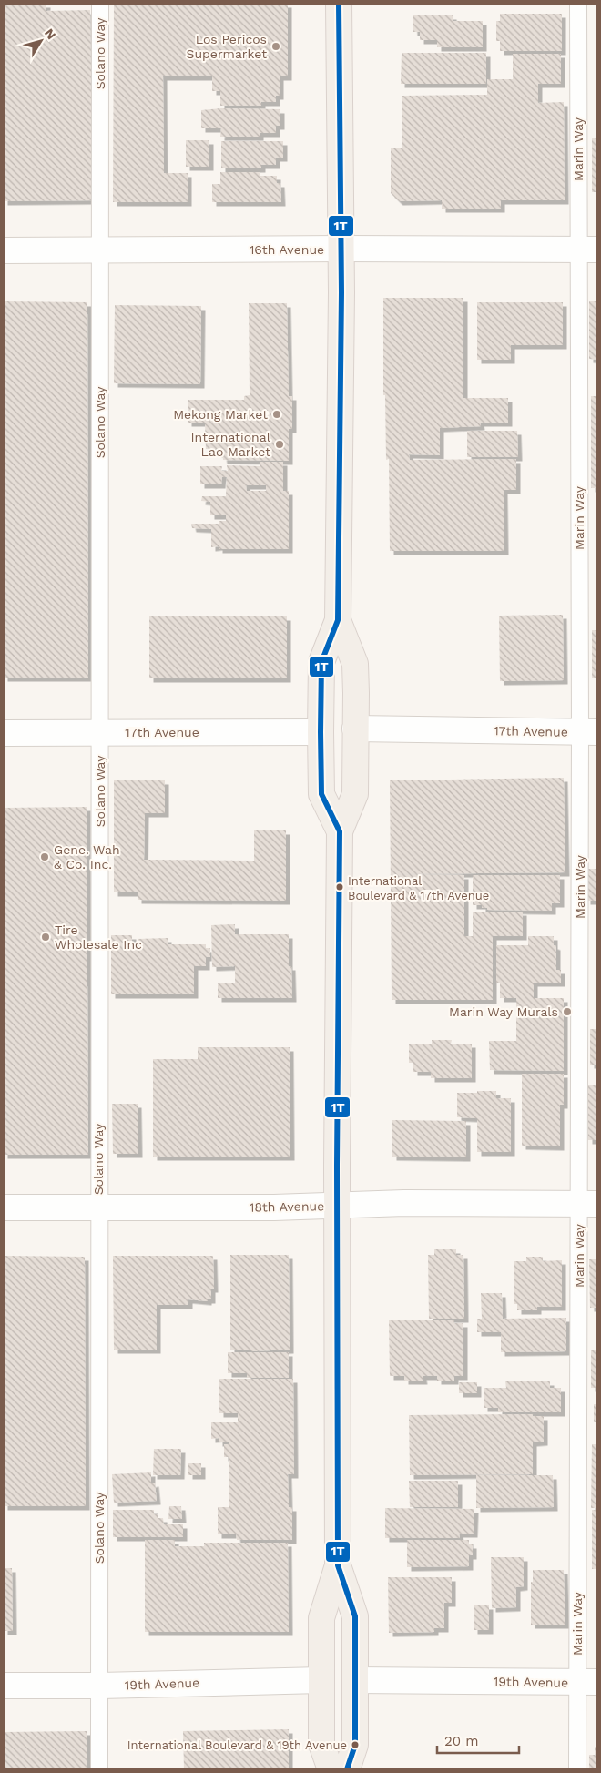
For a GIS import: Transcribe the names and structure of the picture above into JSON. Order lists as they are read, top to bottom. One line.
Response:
{"streets":{"street":["16th Avenue","17th Avenue","18th Avenue","19th Avenue"],"lane":["Solano Way","Marin Way"]},"crossings":[["Solano Way","16th Avenue"],["Solano Way","17th Avenue"],["Solano Way","18th Avenue"],["Solano Way","19th Avenue"],["Marin Way","16th Avenue"],["Marin Way","17th Avenue"],["Marin Way","18th Avenue"],["Marin Way","19th Avenue"]],"places":["Los Pericos Supermarket","Mekong Market","International Lao Market","Gene. Wah & Co. Inc.","International Boulevard & 17th Avenue","Tire Wholesale Inc","Marin Way Murals","International Boulevard & 19th Avenue"],"lines":["transit line 1T"],"scale_bar":"20 m","north":"top right"}
